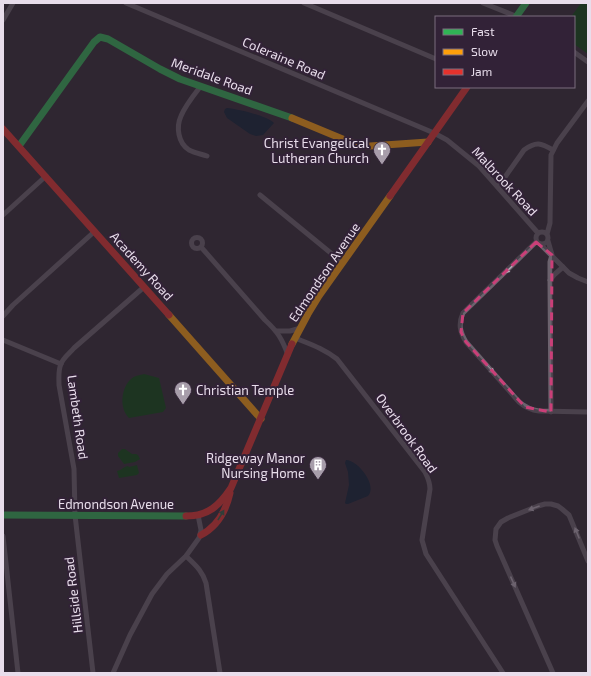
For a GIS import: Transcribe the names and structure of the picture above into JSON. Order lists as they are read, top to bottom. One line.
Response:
{"streets":{"main road":["Meridale Road","Academy Road","Edmondson Avenue"],"street":["Coleraine Road","Malbrook Road","Lambeth Road","Overbrook Road","Hillside Road"]},"crossings":[["Coleraine Road","Malbrook Road"],["Coleraine Road","Edmondson Avenue"],["Meridale Road","Academy Road"],["Meridale Road","Edmondson Avenue"],["Malbrook Road","Edmondson Avenue"],["Academy Road","Edmondson Avenue"],["Academy Road","Lambeth Road"],["Edmondson Avenue","Lambeth Road"],["Edmondson Avenue","Overbrook Road"],["Edmondson Avenue","Hillside Road"],["Lambeth Road","Hillside Road"]],"places":{"church":["Christ Evangelical Lutheran Church","Christian Temple"],"building":["Ridgeway Manor Nursing Home"]},"legend":["Fast","Slow","Jam"]}
